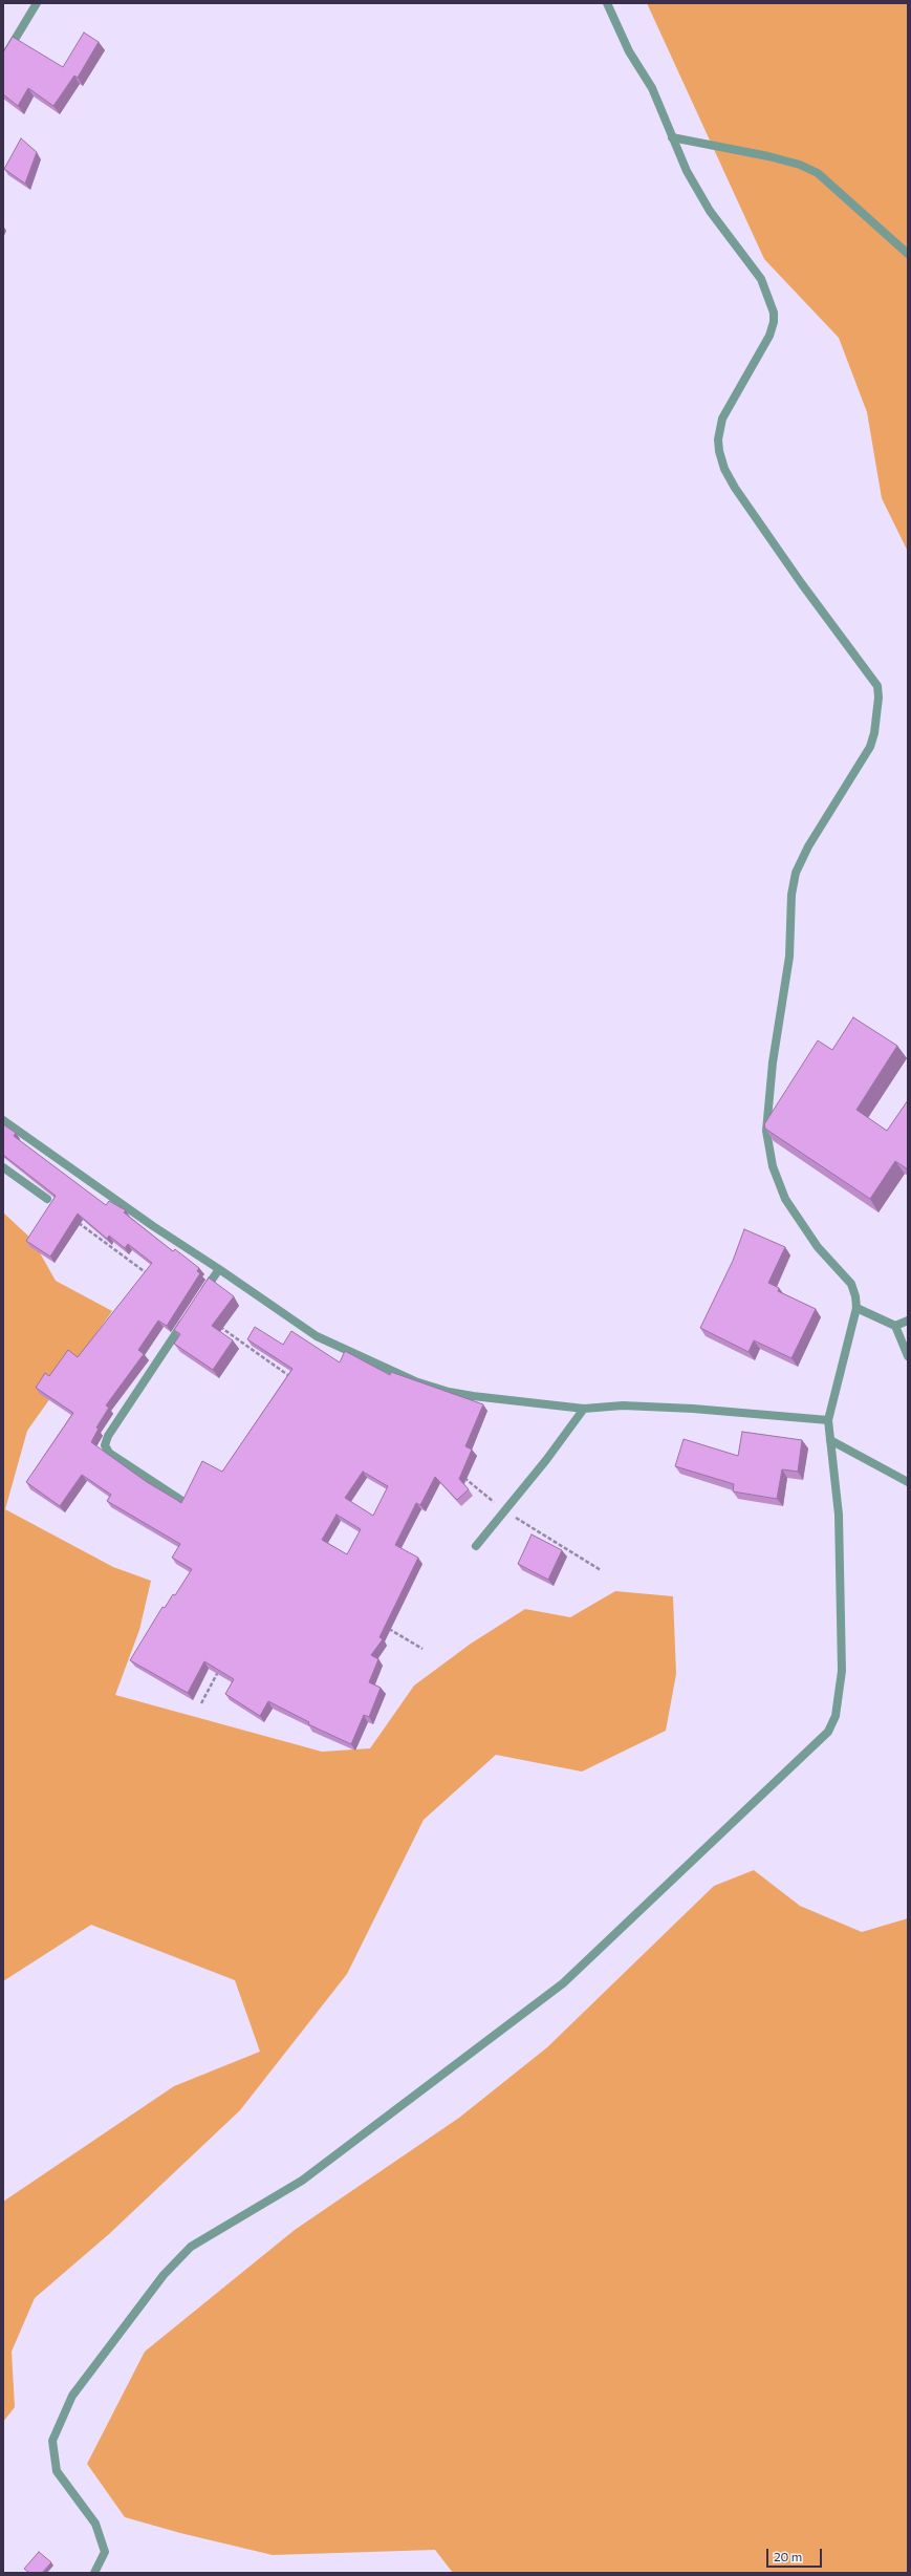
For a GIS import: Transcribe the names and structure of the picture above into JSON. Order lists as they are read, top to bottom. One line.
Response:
{"scale_bar":"20 m"}
